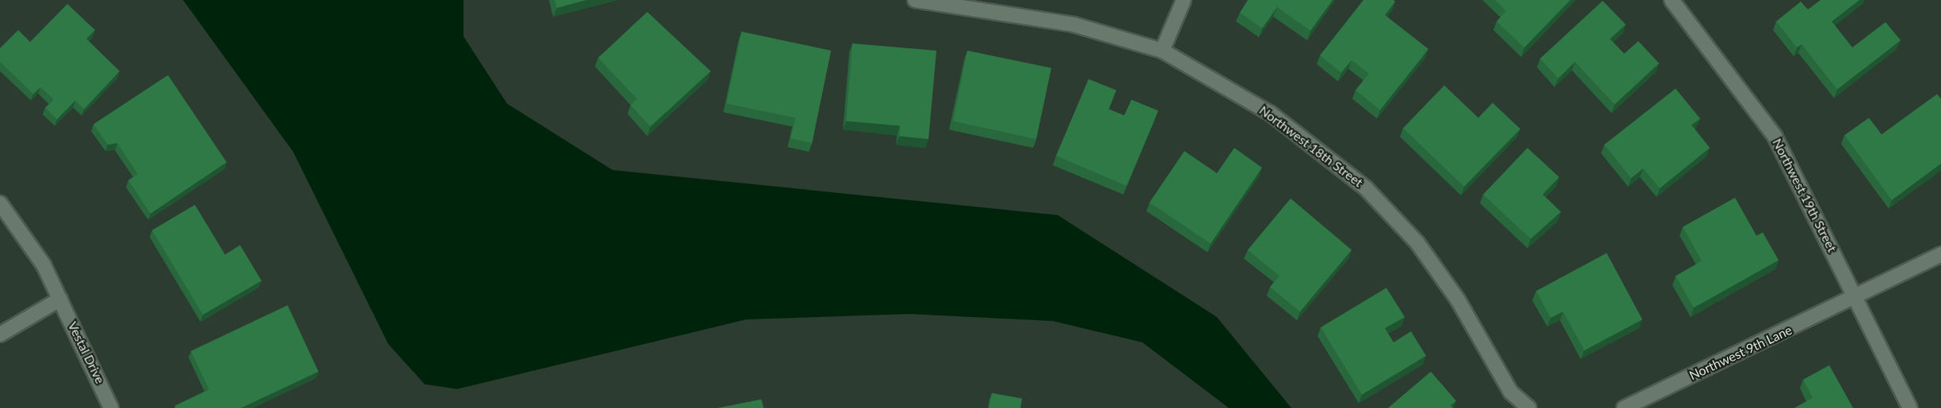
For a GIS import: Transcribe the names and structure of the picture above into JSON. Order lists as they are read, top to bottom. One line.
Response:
{"streets":{"street":["Northwest 18th Street","Northwest 19th Street","Vestal Drive","Northwest 9th Lane"]},"crossings":[["Northwest 19th Street","Northwest 9th Lane"]]}
